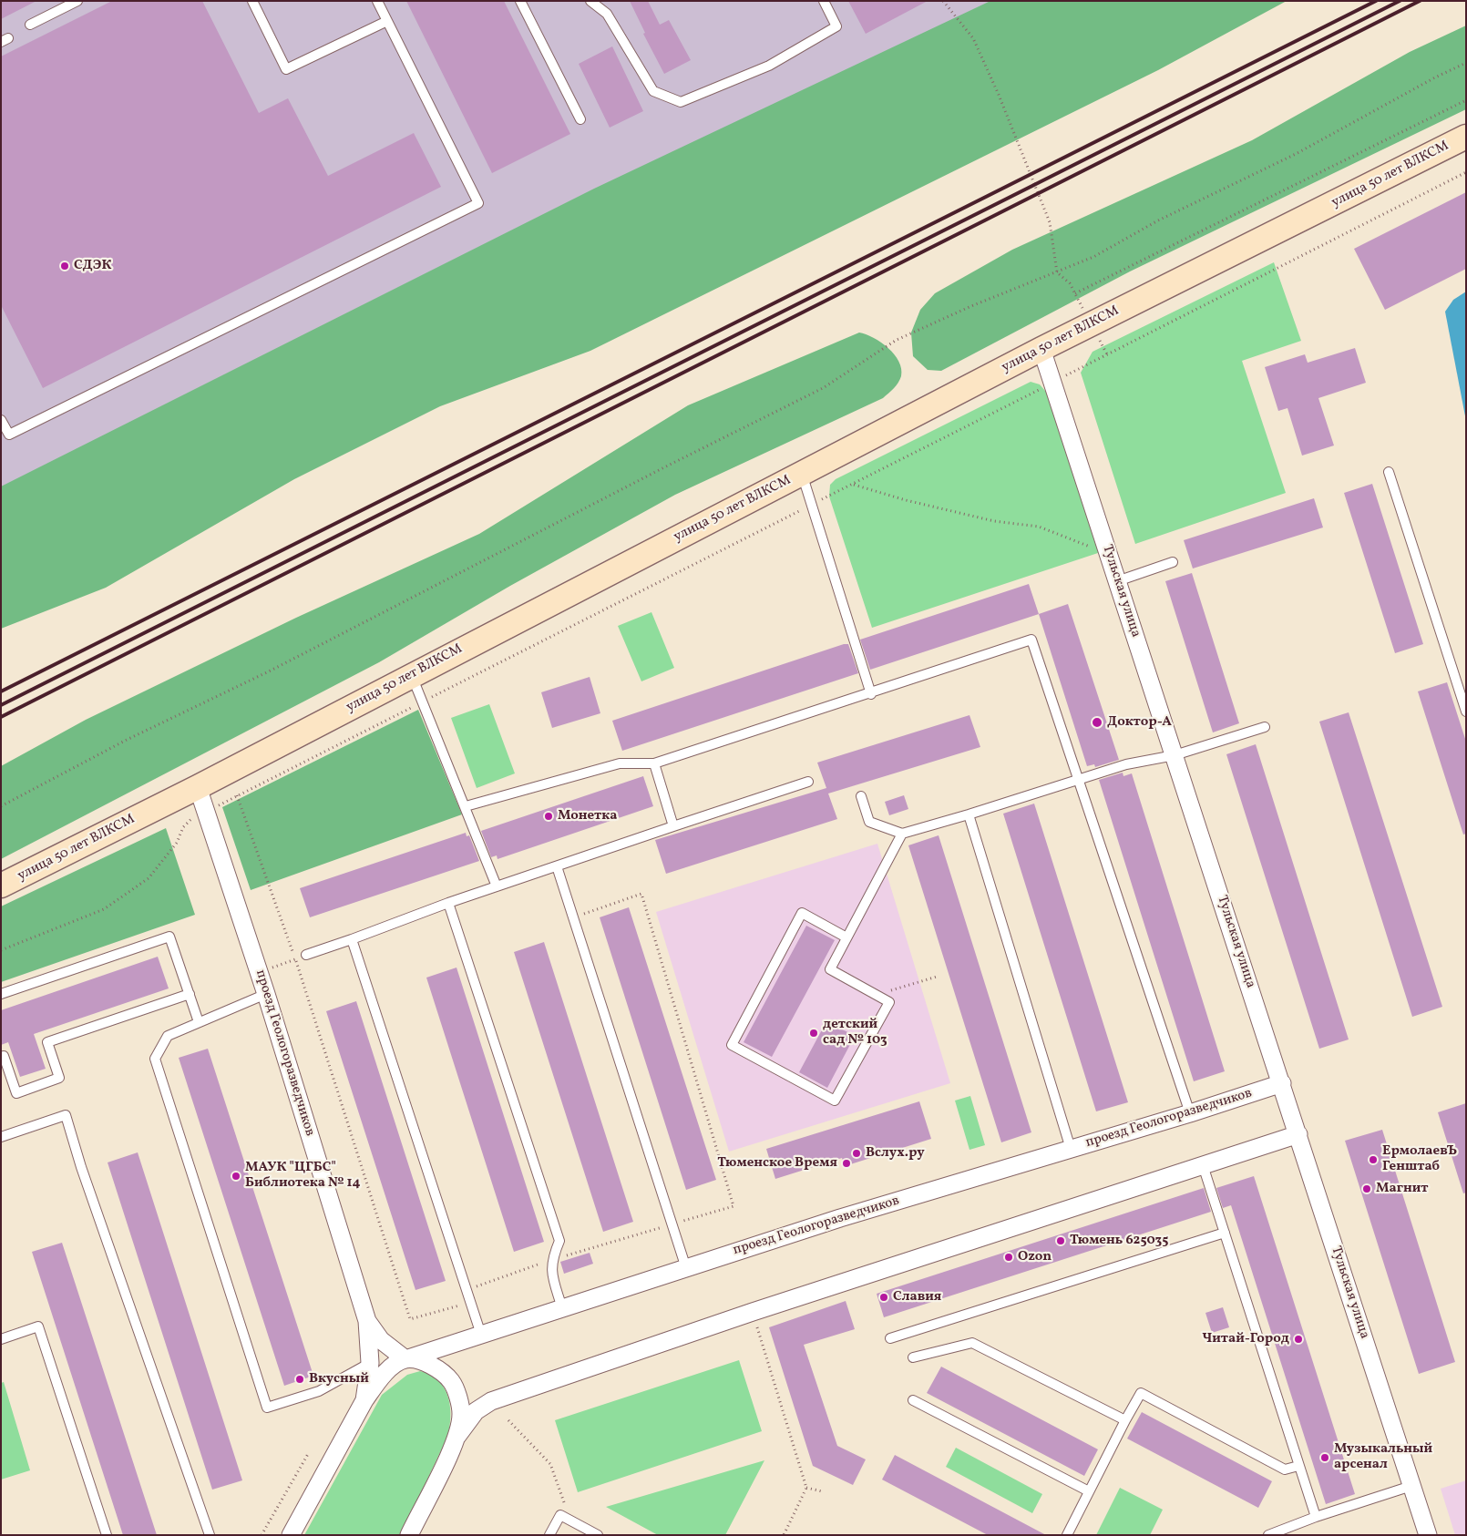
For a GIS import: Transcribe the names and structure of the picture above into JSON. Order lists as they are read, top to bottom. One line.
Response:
{"streets":{"street":["улица 50 лет ВЛКСМ","Тульская улица","проезд Геологоразведчиков"]},"crossings":[["улица 50 лет ВЛКСМ","Тульская улица"],["улица 50 лет ВЛКСМ","проезд Геологоразведчиков"],["Тульская улица","проезд Геологоразведчиков"]],"places":["СДЭК","Доктор-А","Монетка","детский сад № 103","Вслух.ру","ЕрмолаевЪ Генштаб","Тюменское Время","МАУК \"ЦГБС\" Библиотека № 14","Магнит","Тюмень 625035","Ozon","Славия","Читай-Город","Вкусный","Музыкальный арсенал"]}
